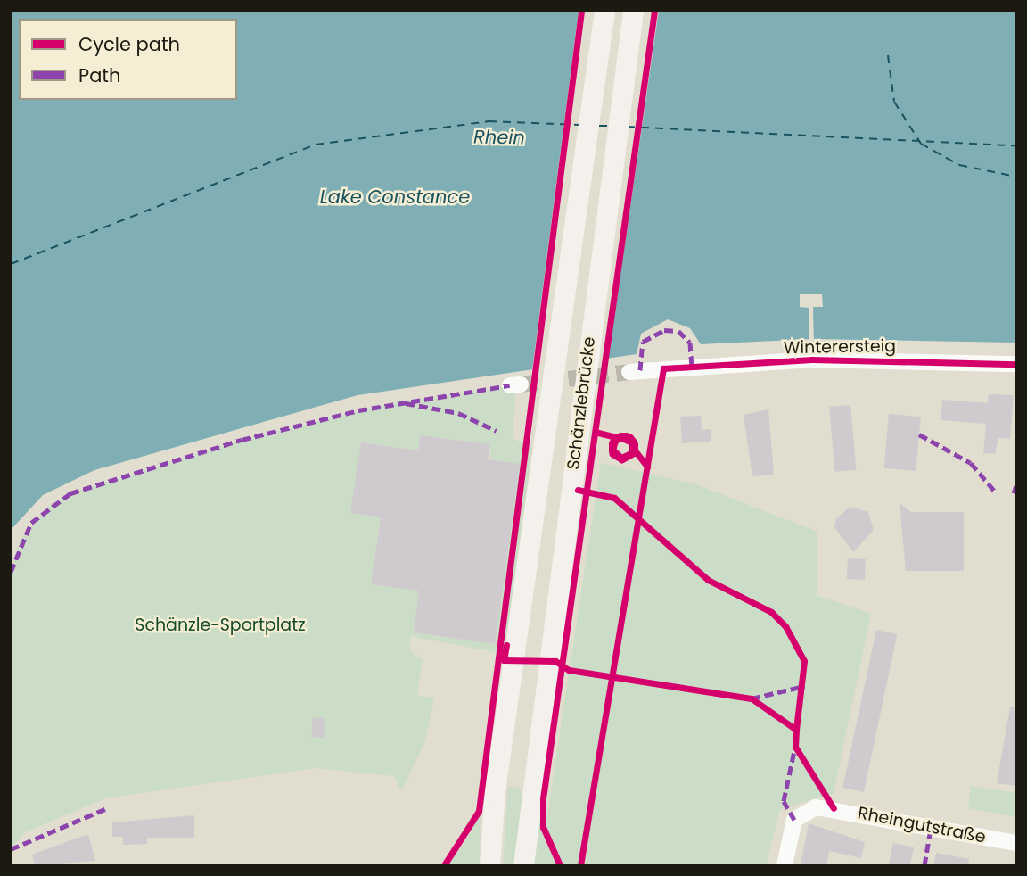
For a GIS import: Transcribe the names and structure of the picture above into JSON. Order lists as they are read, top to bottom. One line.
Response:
{"streets":{"main road":["Schänzlebrücke"],"street":["Winterersteig","Rheingutstraße"]},"water":["Rhein","Lake Constance"],"parks":["Schänzle-Sportplatz"],"legend":["Cycle path","Path"]}
